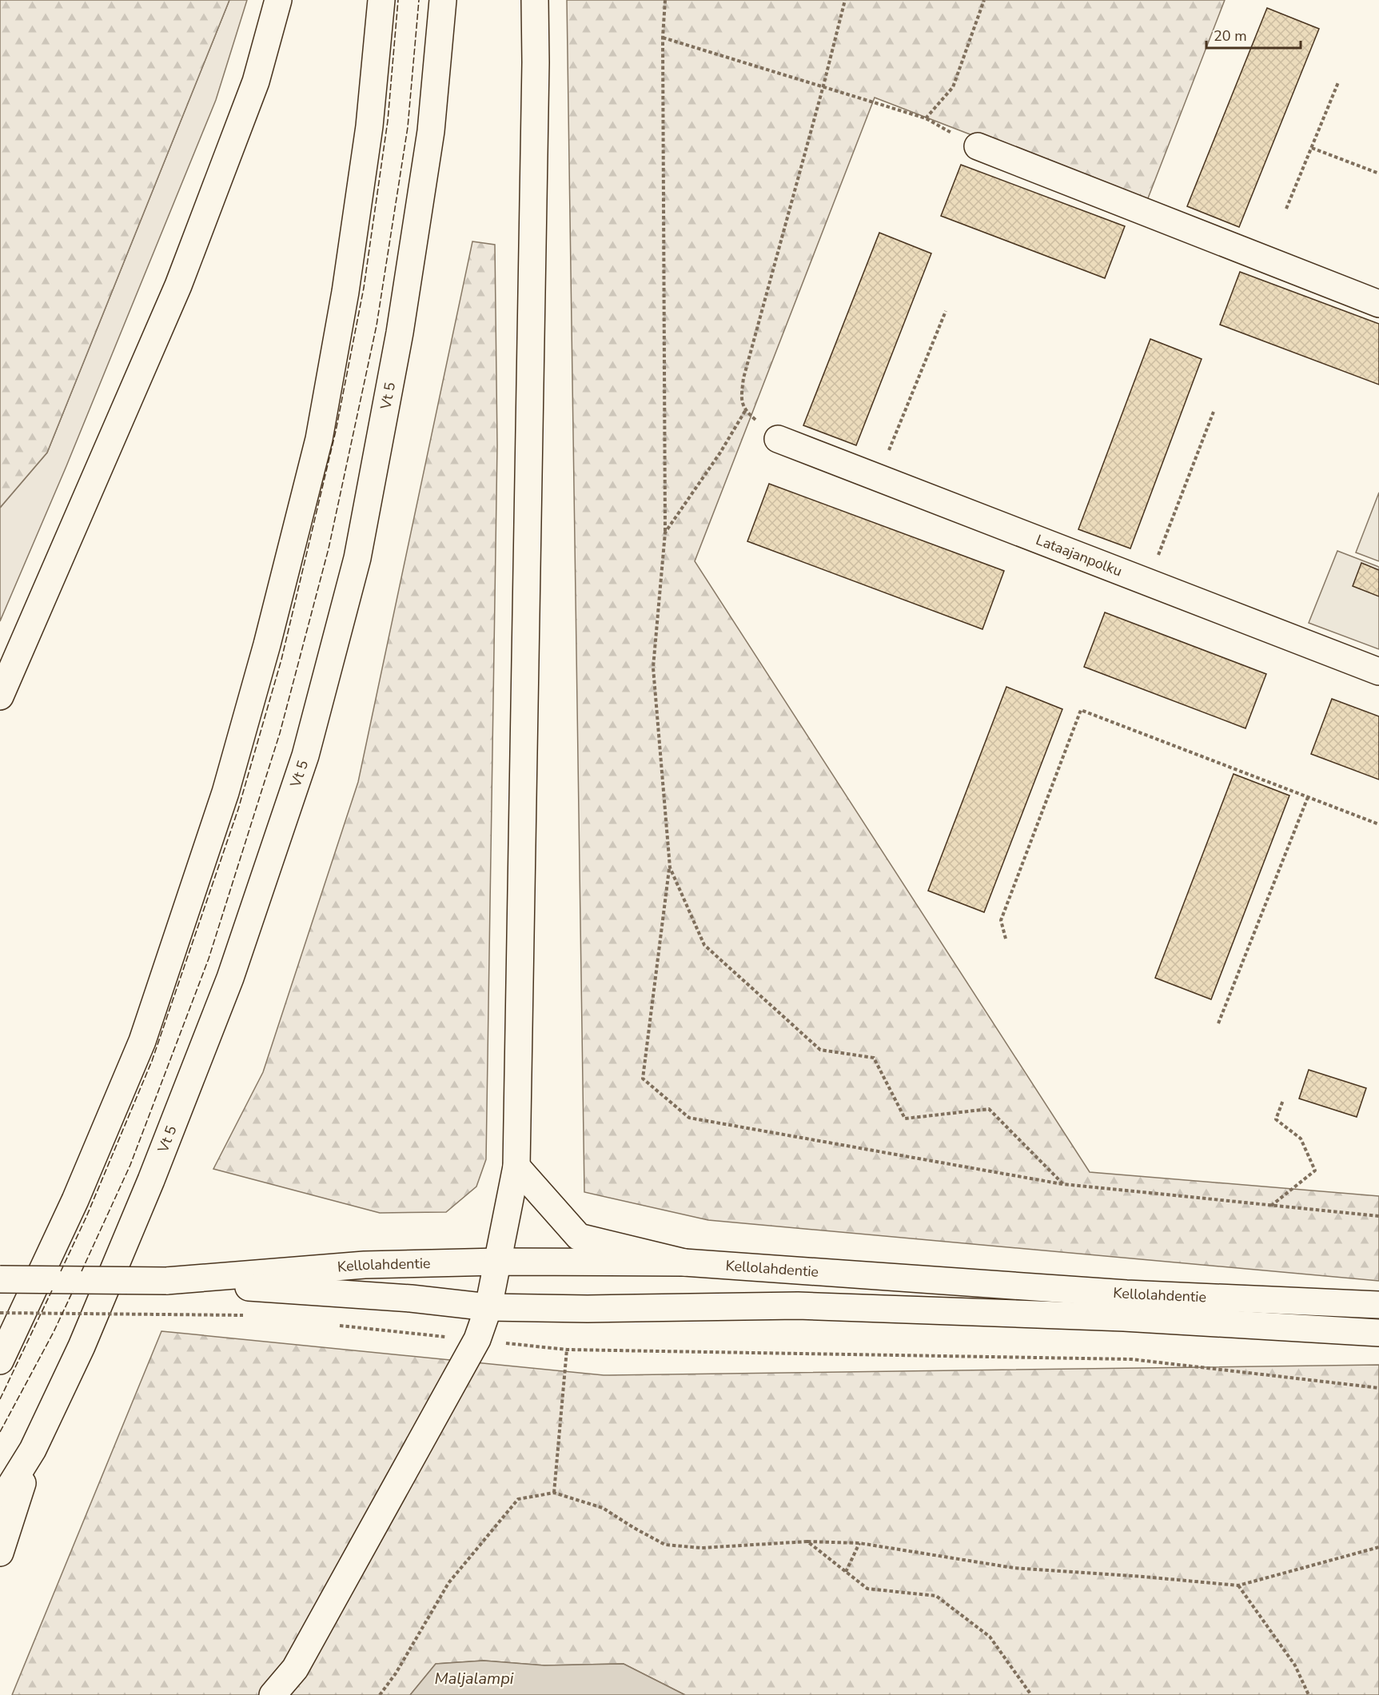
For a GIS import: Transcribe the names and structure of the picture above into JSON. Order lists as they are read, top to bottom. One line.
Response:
{"streets":{"main road":["Vt 5","Lataajanpolku","Kellolahdentie"]},"water":["Maljalampi"],"scale_bar":"20 m"}
